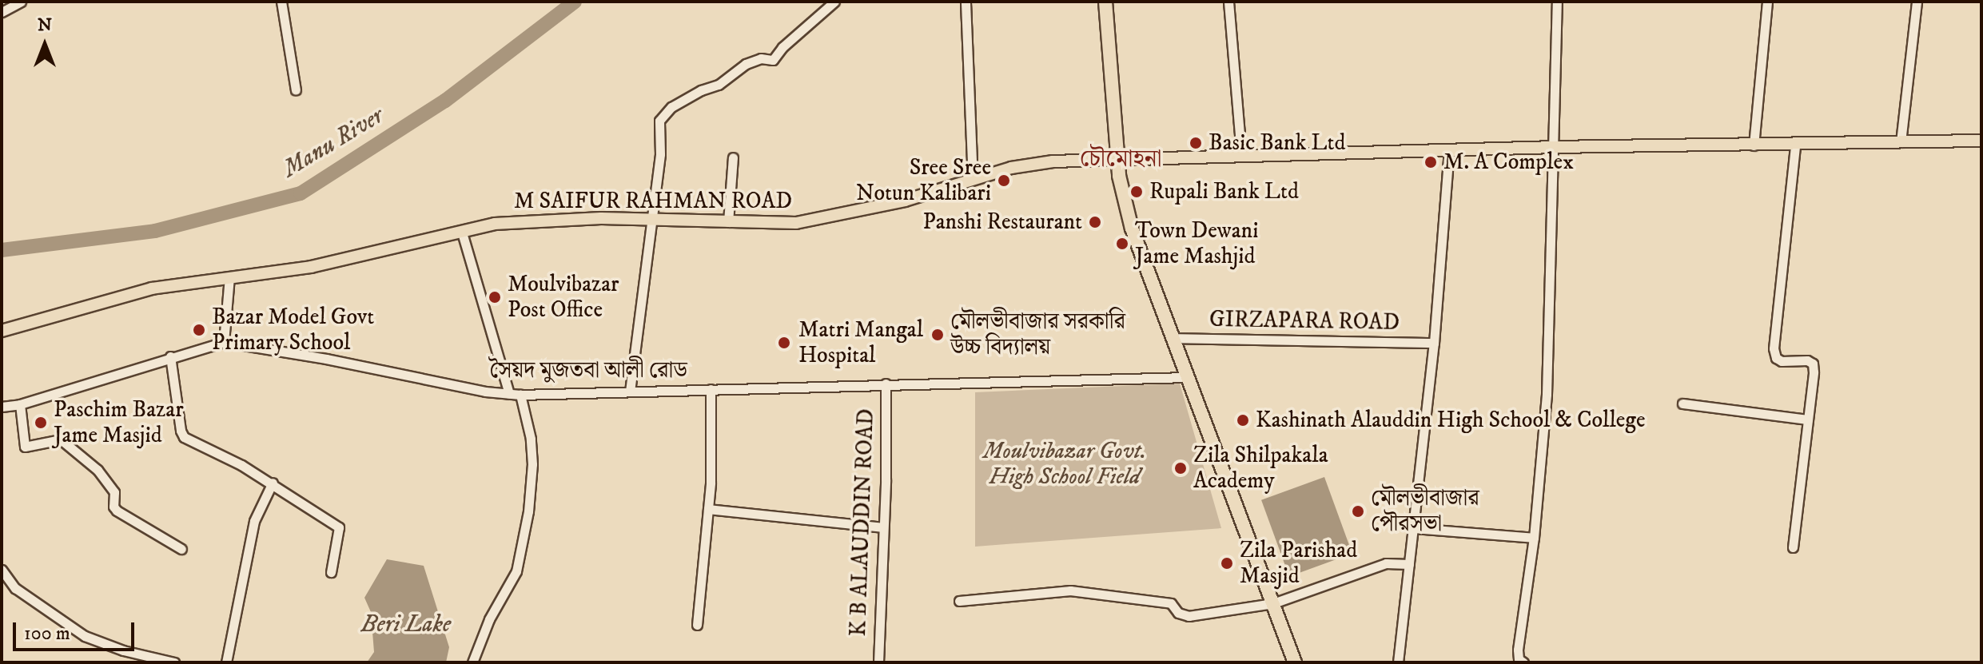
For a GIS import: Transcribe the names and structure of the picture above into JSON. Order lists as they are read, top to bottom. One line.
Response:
{"streets":{"main road":["M SAIFUR RAHMAN ROAD"],"street":["GIRZAPARA ROAD","সৈয়দ মুজতবা আলী রোড","K B ALAUDDIN ROAD"]},"crossings":[["সৈয়দ মুজতবা আলী রোড","K B ALAUDDIN ROAD"]],"districts":["চৌমোহনা"],"water":["Manu River","Beri Lake"],"parks":["Moulvibazar Govt. High School Field"],"places":["Basic Bank Ltd","M. A Complex","Sree Sree Notun Kalibari","Rupali Bank Ltd","Panshi Restaurant","Town Dewani Jame Mashjid","Moulvibazar Post Office","Bazar Model Govt Primary School","মৌলভীবাজার সরকারি উচ্চ বিদ্যালয়","Matri Mangal Hospital","Kashinath Alauddin High School & College","Paschim Bazar Jame Masjid","Zila Shilpakala Academy","মৌলভীবাজার পৌরসভা","Zila Parishad Masjid"],"scale_bar":"100 m","north":"top"}
